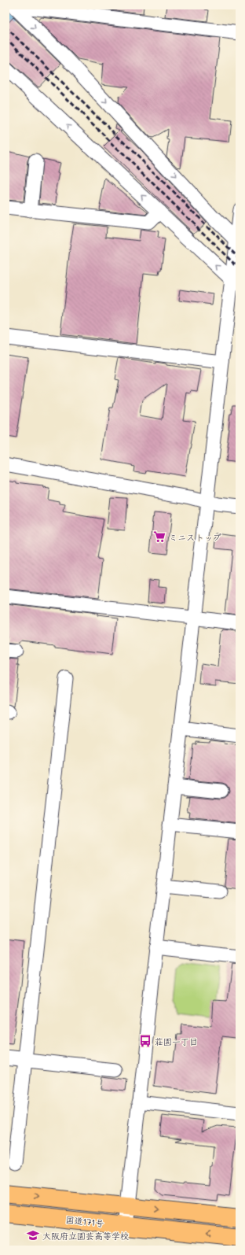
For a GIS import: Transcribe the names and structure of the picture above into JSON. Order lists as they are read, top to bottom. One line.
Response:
{"streets":{"highway":["国道171号"]},"places":{"supermarket":["ミニストップ"],"bus stop":["荘園一丁目"],"school or university":["大阪府立園芸高等学校"]}}
